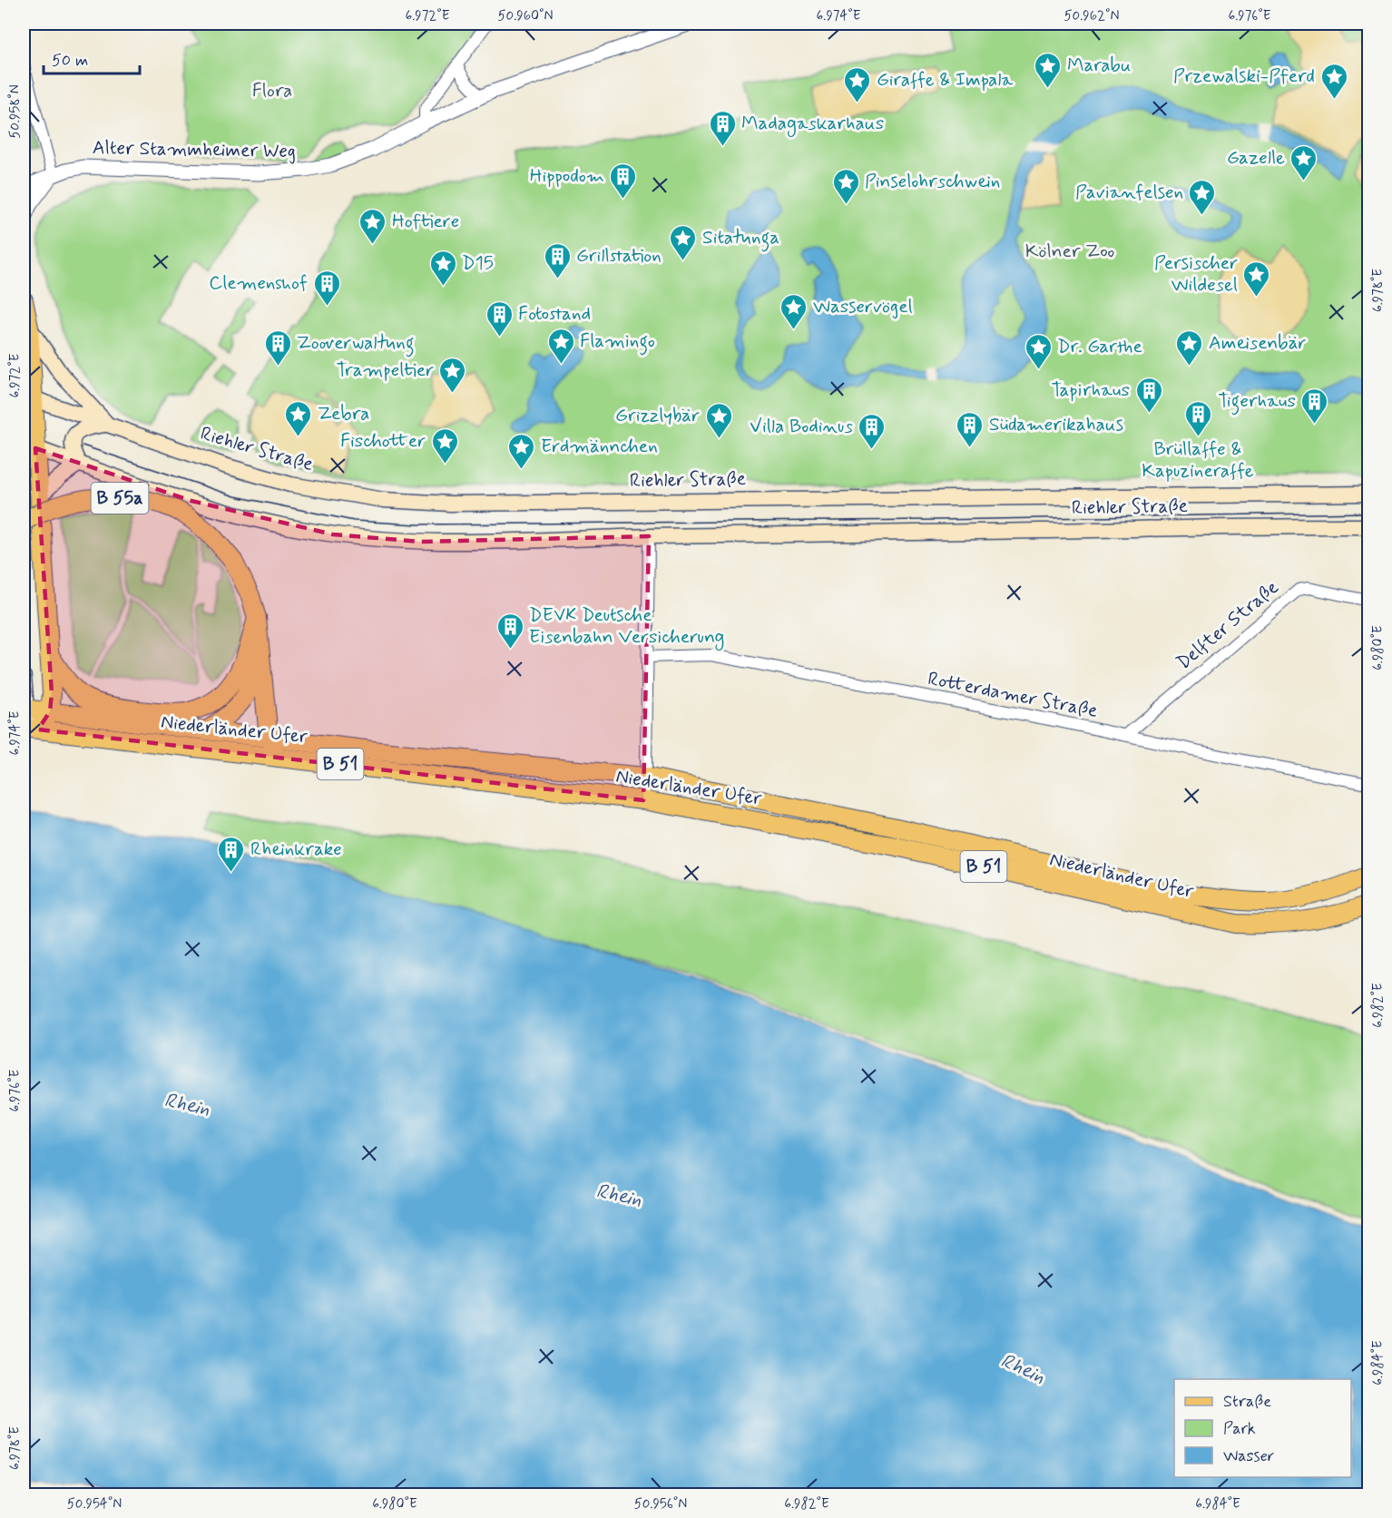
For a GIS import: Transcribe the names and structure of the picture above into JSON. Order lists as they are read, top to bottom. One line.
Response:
{"streets":{"main road":["Riehler Straße","B 55a","Niederländer Ufer","B 51"],"street":["Alter Stammheimer Weg","Delfter Straße","Rotterdamer Straße"]},"crossings":[["B 55a","Niederländer Ufer"],["Delfter Straße","Rotterdamer Straße"],["Niederländer Ufer","B 51"]],"water":["Rhein"],"parks":["Flora","Kölner Zoo"],"places":{"place":["Marabu","Przewalski-Pferd","Giraffe & Impala","Gazelle","Pinselohrschwein","Pavianfelsen","Hoftiere","Sitatunga","D15","Persischer Wildesel","Wasservögel","Flamingo","Ameisenbär","Dr. Garthe","Trampeltier","Zebra","Grizzlybär","Fischotter","Erdmännchen"],"building":["Madagaskarhaus","Hippodom","Grillstation","Clemenshof","Fotostand","Zooverwaltung","Tapirhaus","Tigerhaus","Brüllaffe & Kapuzineraffe","Südamerikahaus","Villa Bodinus","DEVK Deutsche Eisenbahn Versicherung","Rheinkrake"]},"legend":["Straße","Park","Wasser"],"scale_bar":"50 m","coordinates":["6.972°E","50.960°N","6.974°E","50.962°N","6.976°E","50.958°N","6.978°E","6.980°E","6.982°E","6.984°E","50.954°N","50.956°N"]}
